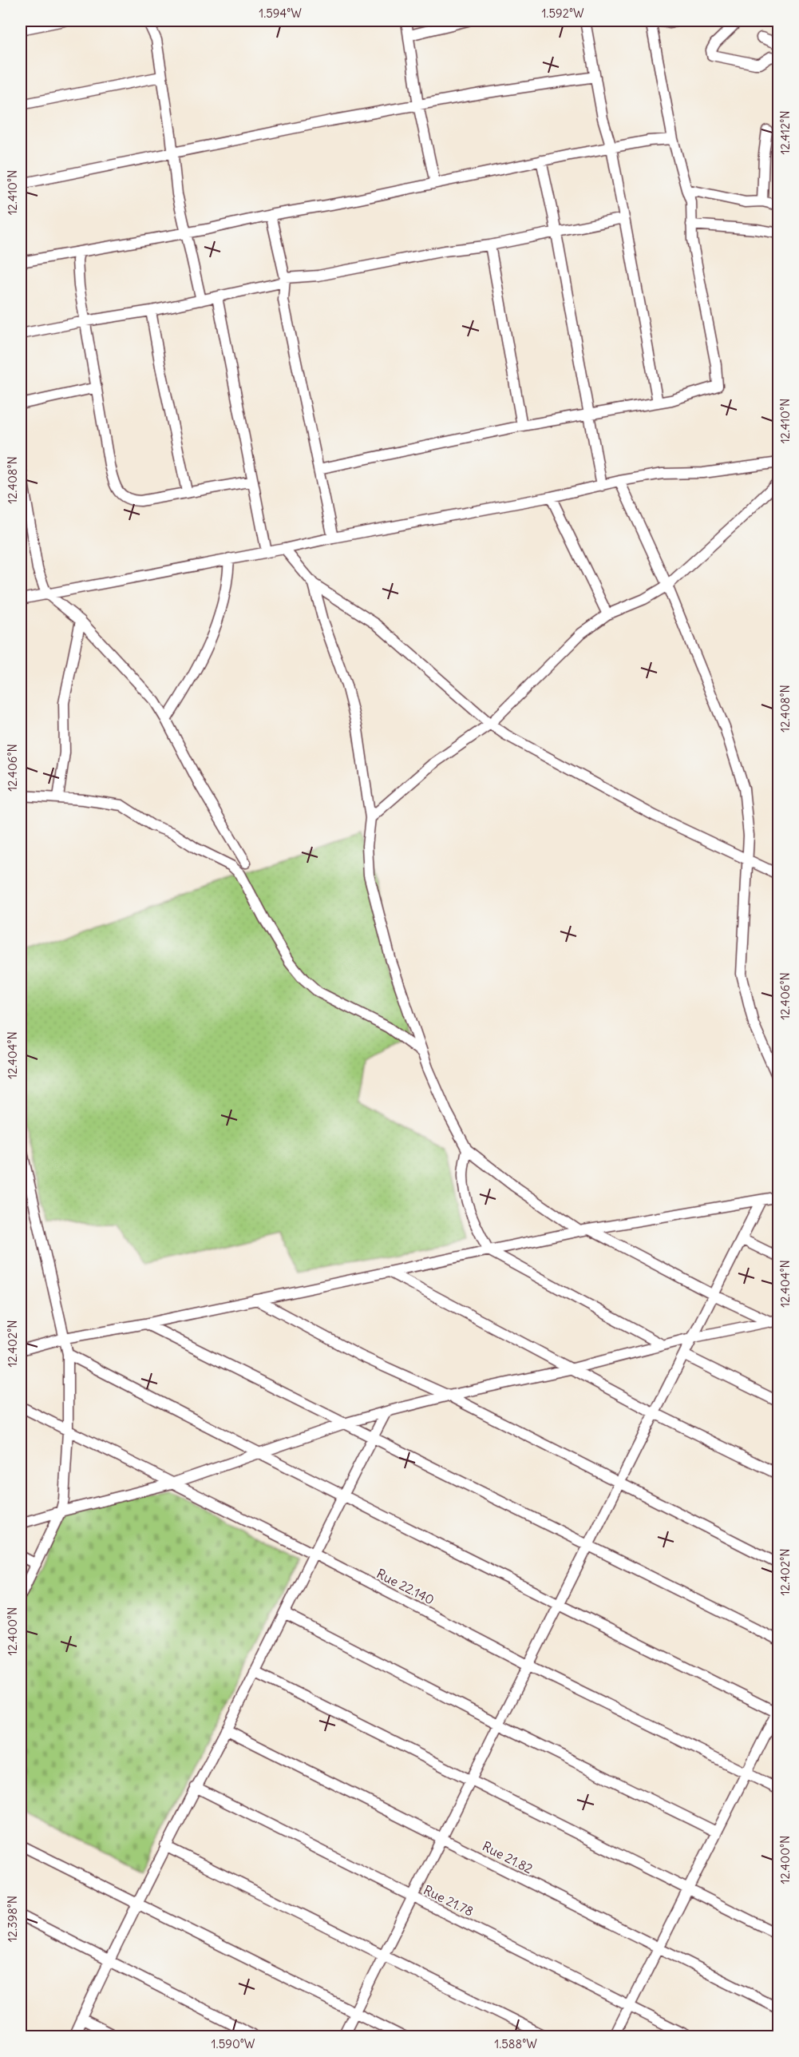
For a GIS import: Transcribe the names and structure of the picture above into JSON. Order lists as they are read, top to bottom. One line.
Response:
{"streets":{"street":["Rue 22.140","Rue 21.82","Rue 21.78"]},"coordinates":["1.594°W","1.592°W","12.412°N","12.410°N","12.408°N","12.406°N","12.404°N","12.402°N","12.400°N","12.398°N","1.590°W","1.588°W"]}
